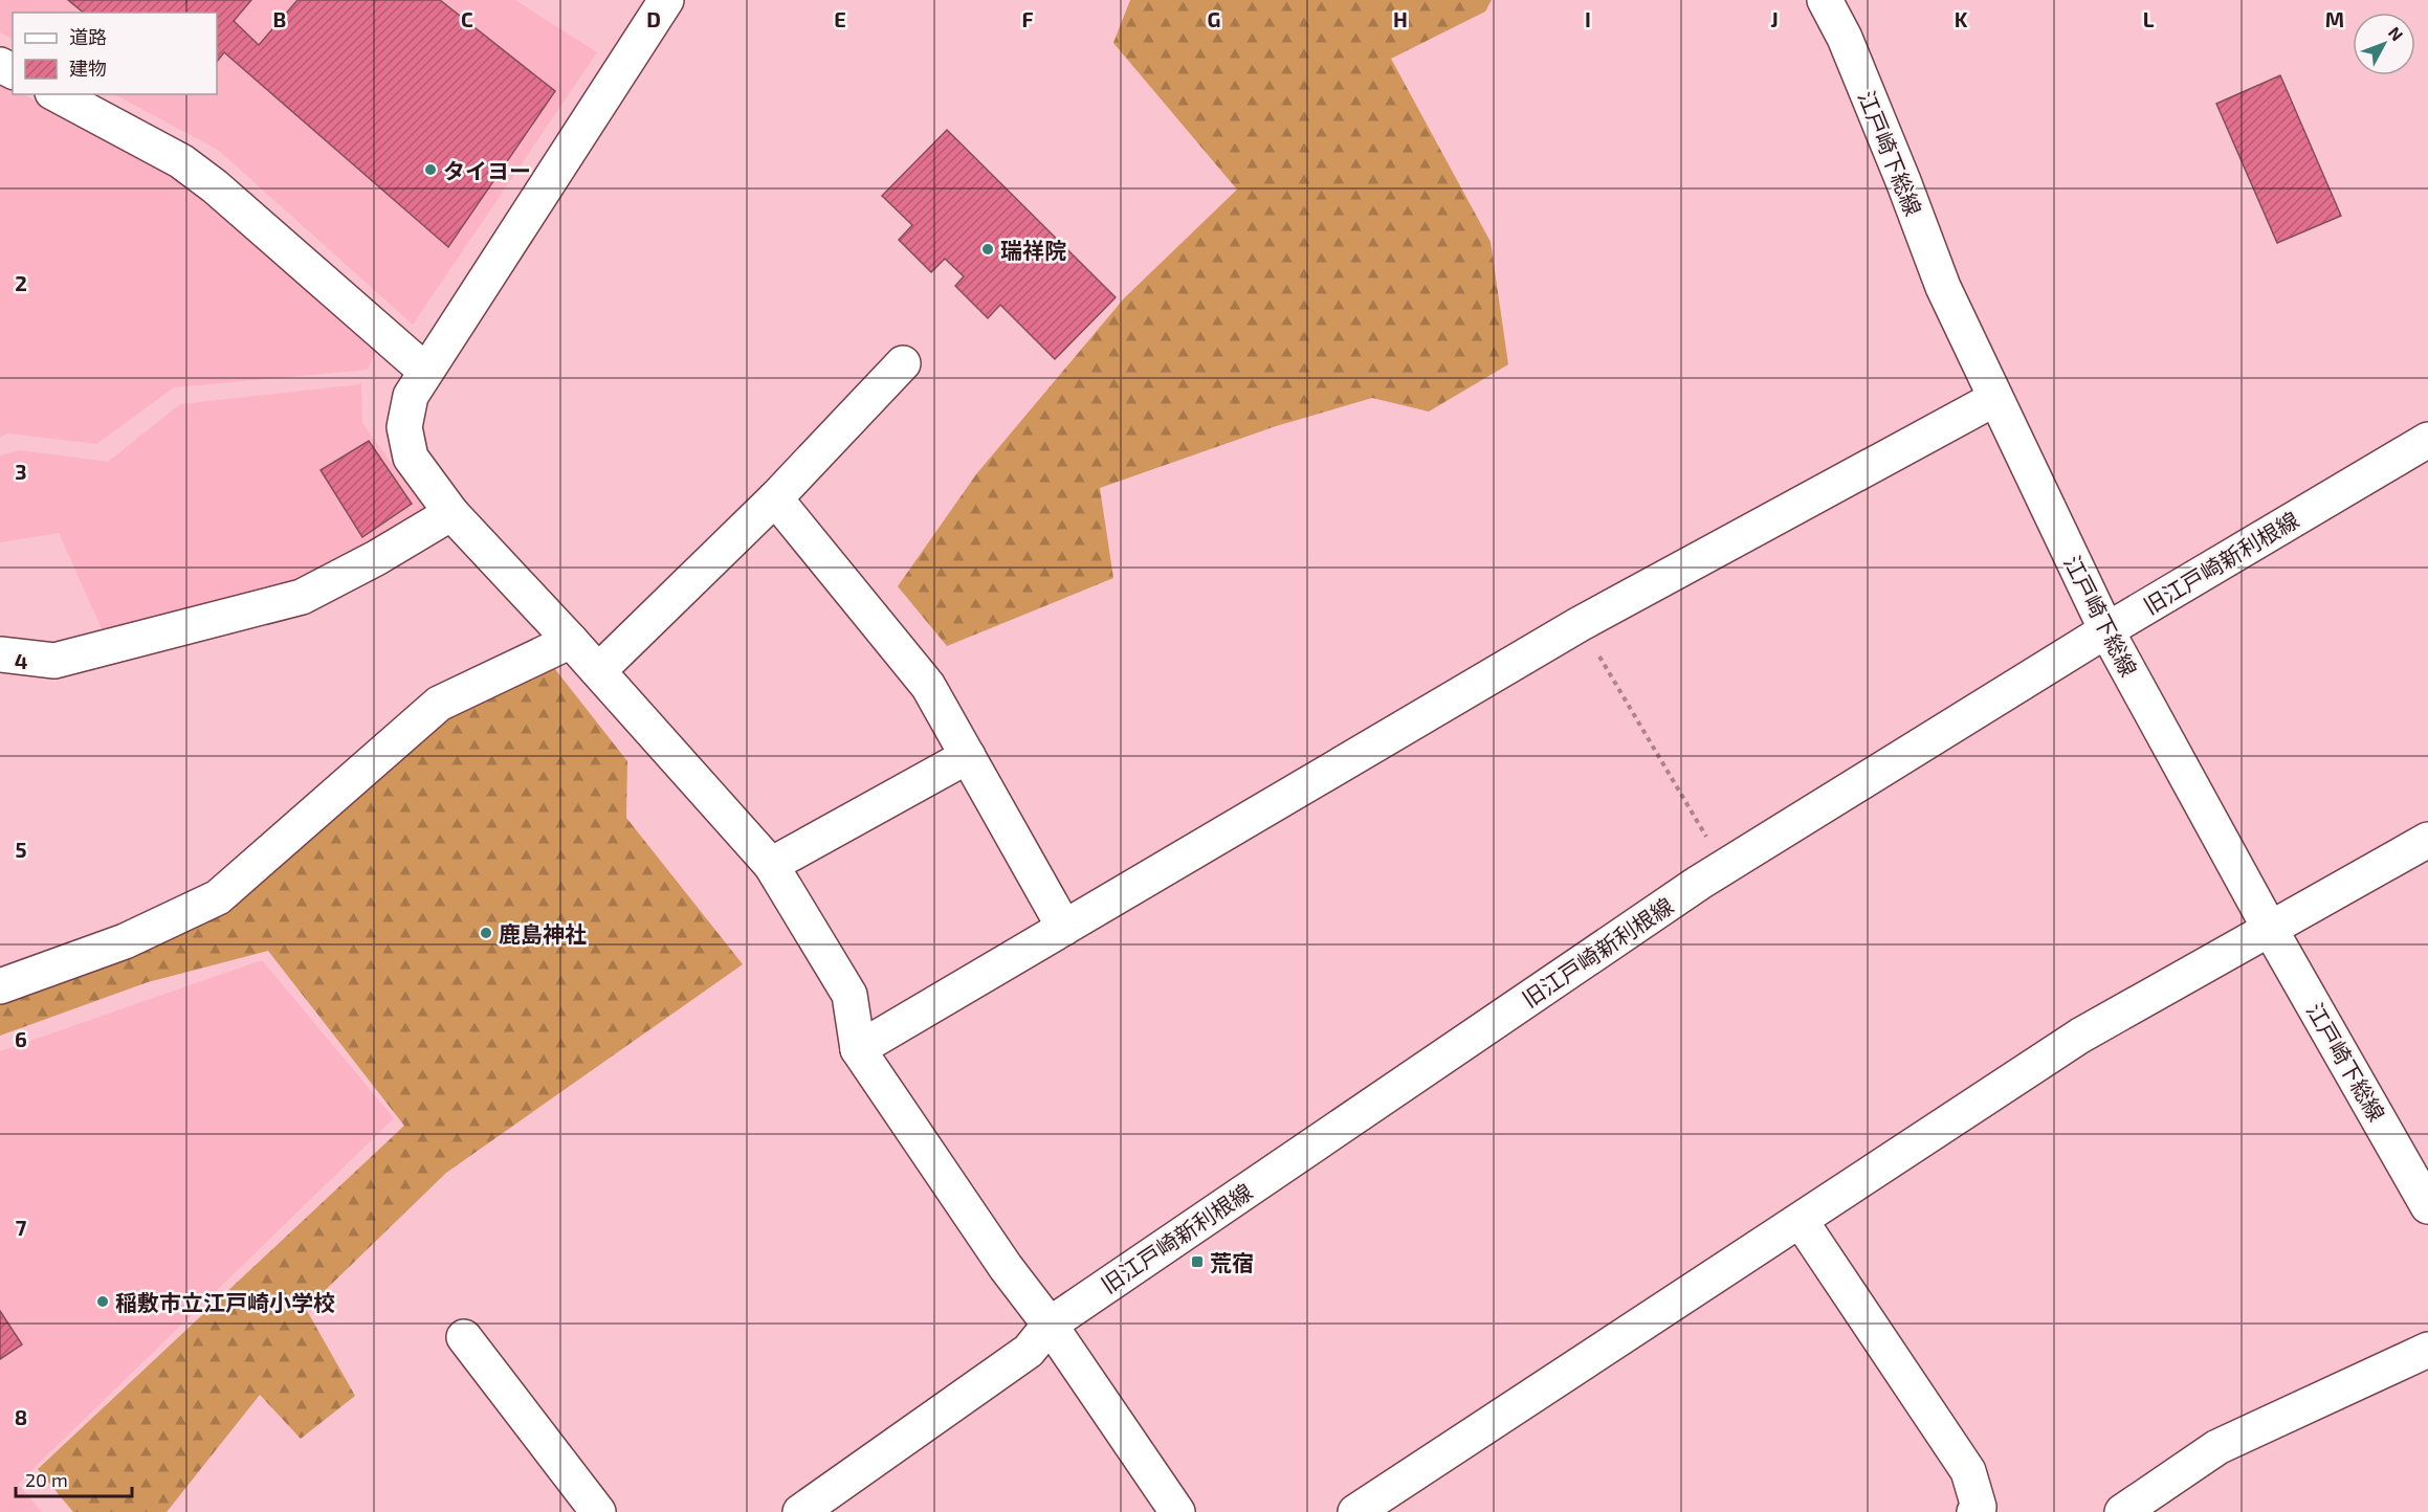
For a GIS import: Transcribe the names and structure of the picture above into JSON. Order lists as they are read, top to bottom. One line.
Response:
{"streets":{"street":["江戸崎下総線","旧江戸崎新利根線"]},"crossings":[["江戸崎下総線","旧江戸崎新利根線"]],"places":{"other":["タイヨー","瑞祥院","鹿島神社","稲敷市立江戸崎小学校"],"transit":["荒宿"]},"legend":["道路","建物"],"scale_bar":"20 m","north":"top right","grid":{"columns":["B","C","D","E","F","G","H","I","J","K","L","M"],"rows":["2","3","4","5","6","7","8"]}}
